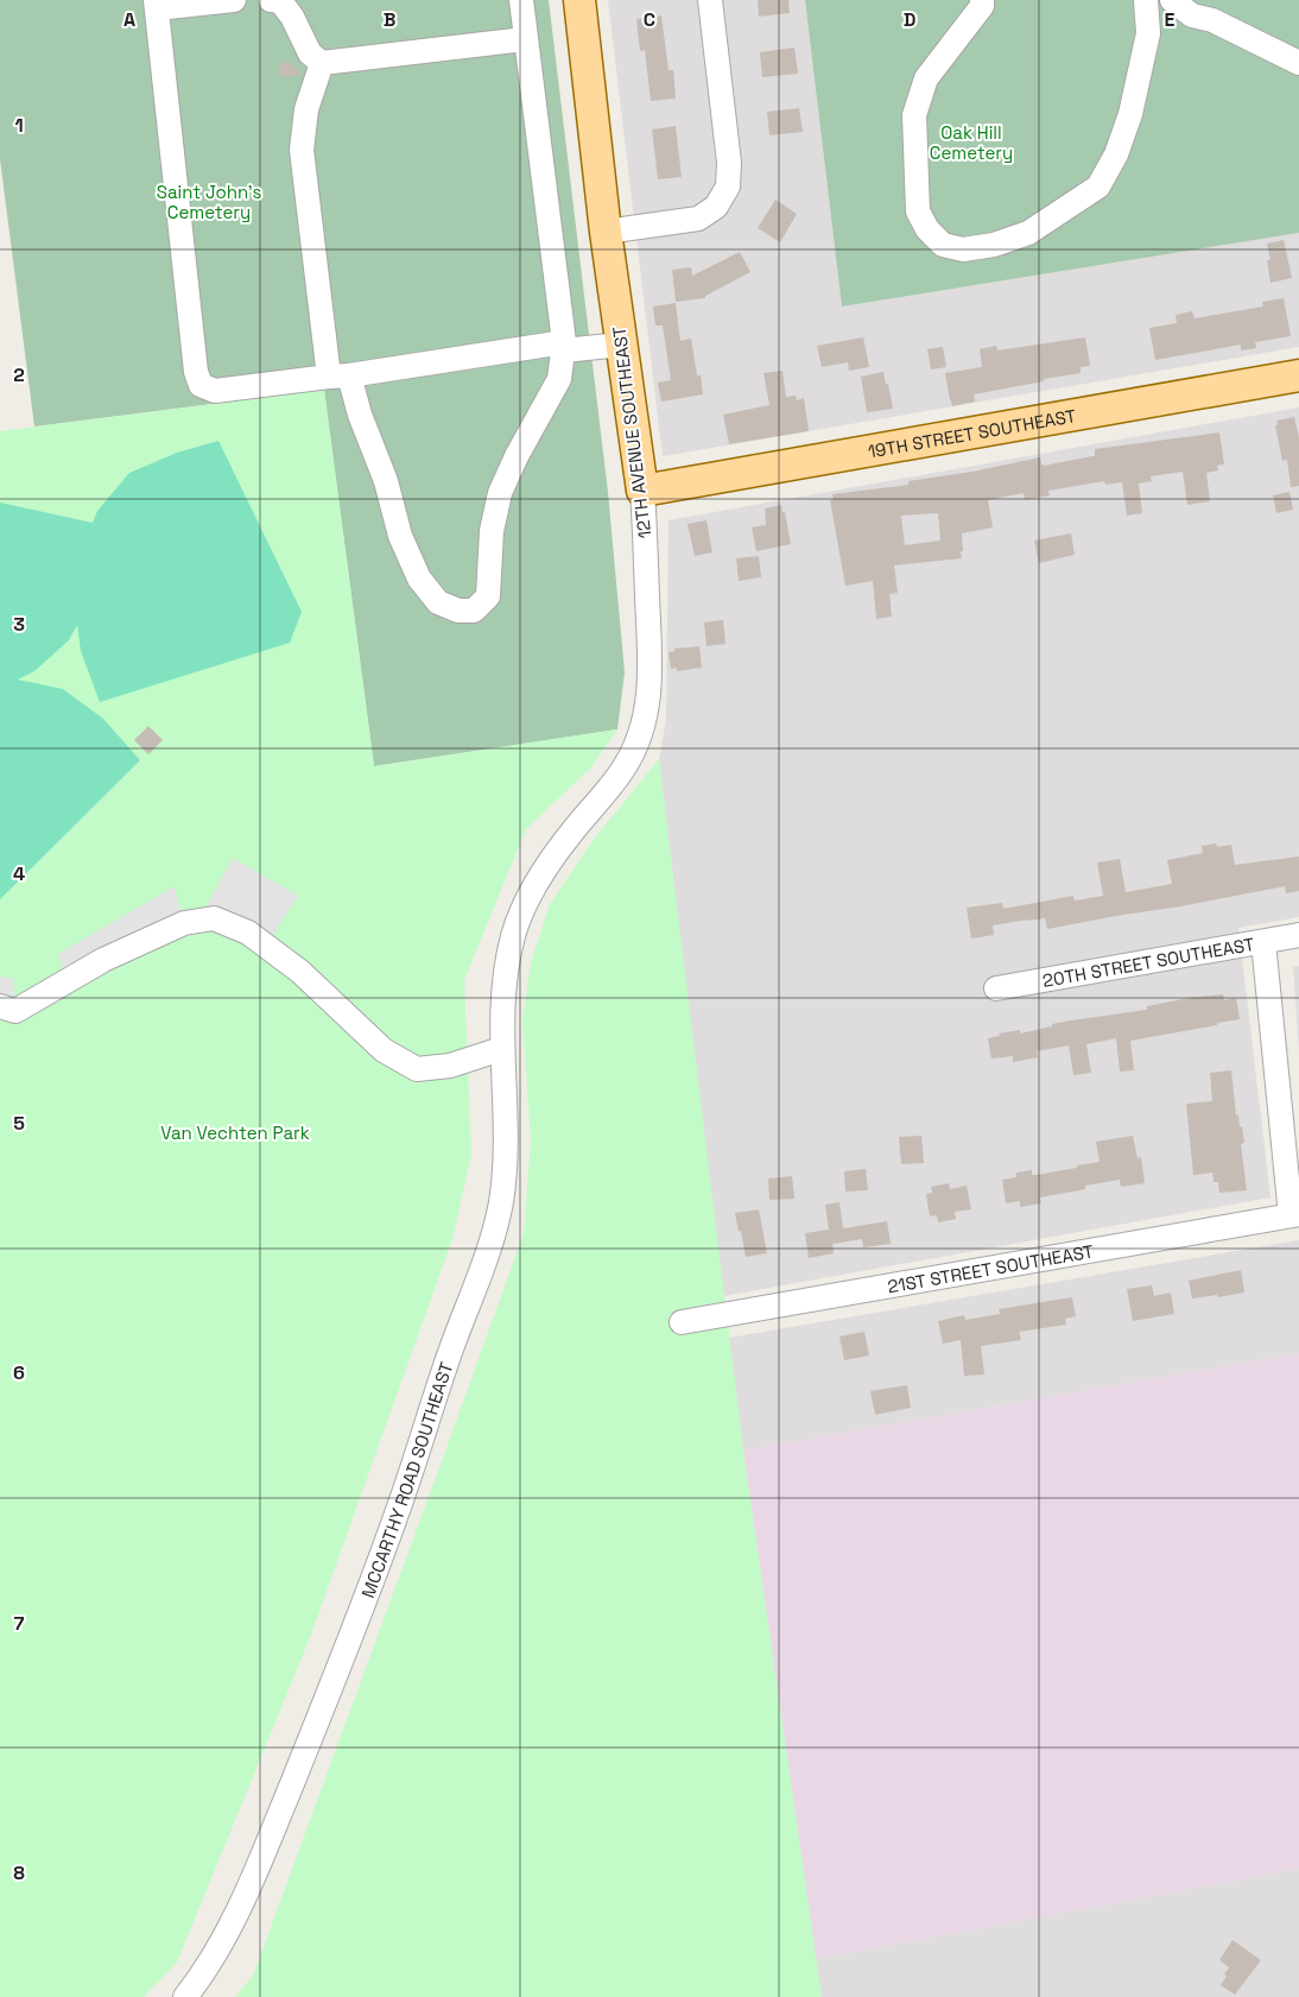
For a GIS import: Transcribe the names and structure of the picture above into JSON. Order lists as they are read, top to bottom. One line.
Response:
{"streets":{"main road":["12TH AVENUE SOUTHEAST","19TH STREET SOUTHEAST"],"street":["20TH STREET SOUTHEAST","21ST STREET SOUTHEAST","MCCARTHY ROAD SOUTHEAST"]},"crossings":[["12TH AVENUE SOUTHEAST","19TH STREET SOUTHEAST"],["12TH AVENUE SOUTHEAST","MCCARTHY ROAD SOUTHEAST"]],"parks":["Oak Hill Cemetery","Saint John's Cemetery","Van Vechten Park"],"grid":{"columns":["A","B","C","D","E"],"rows":["1","2","3","4","5","6","7","8"]}}
